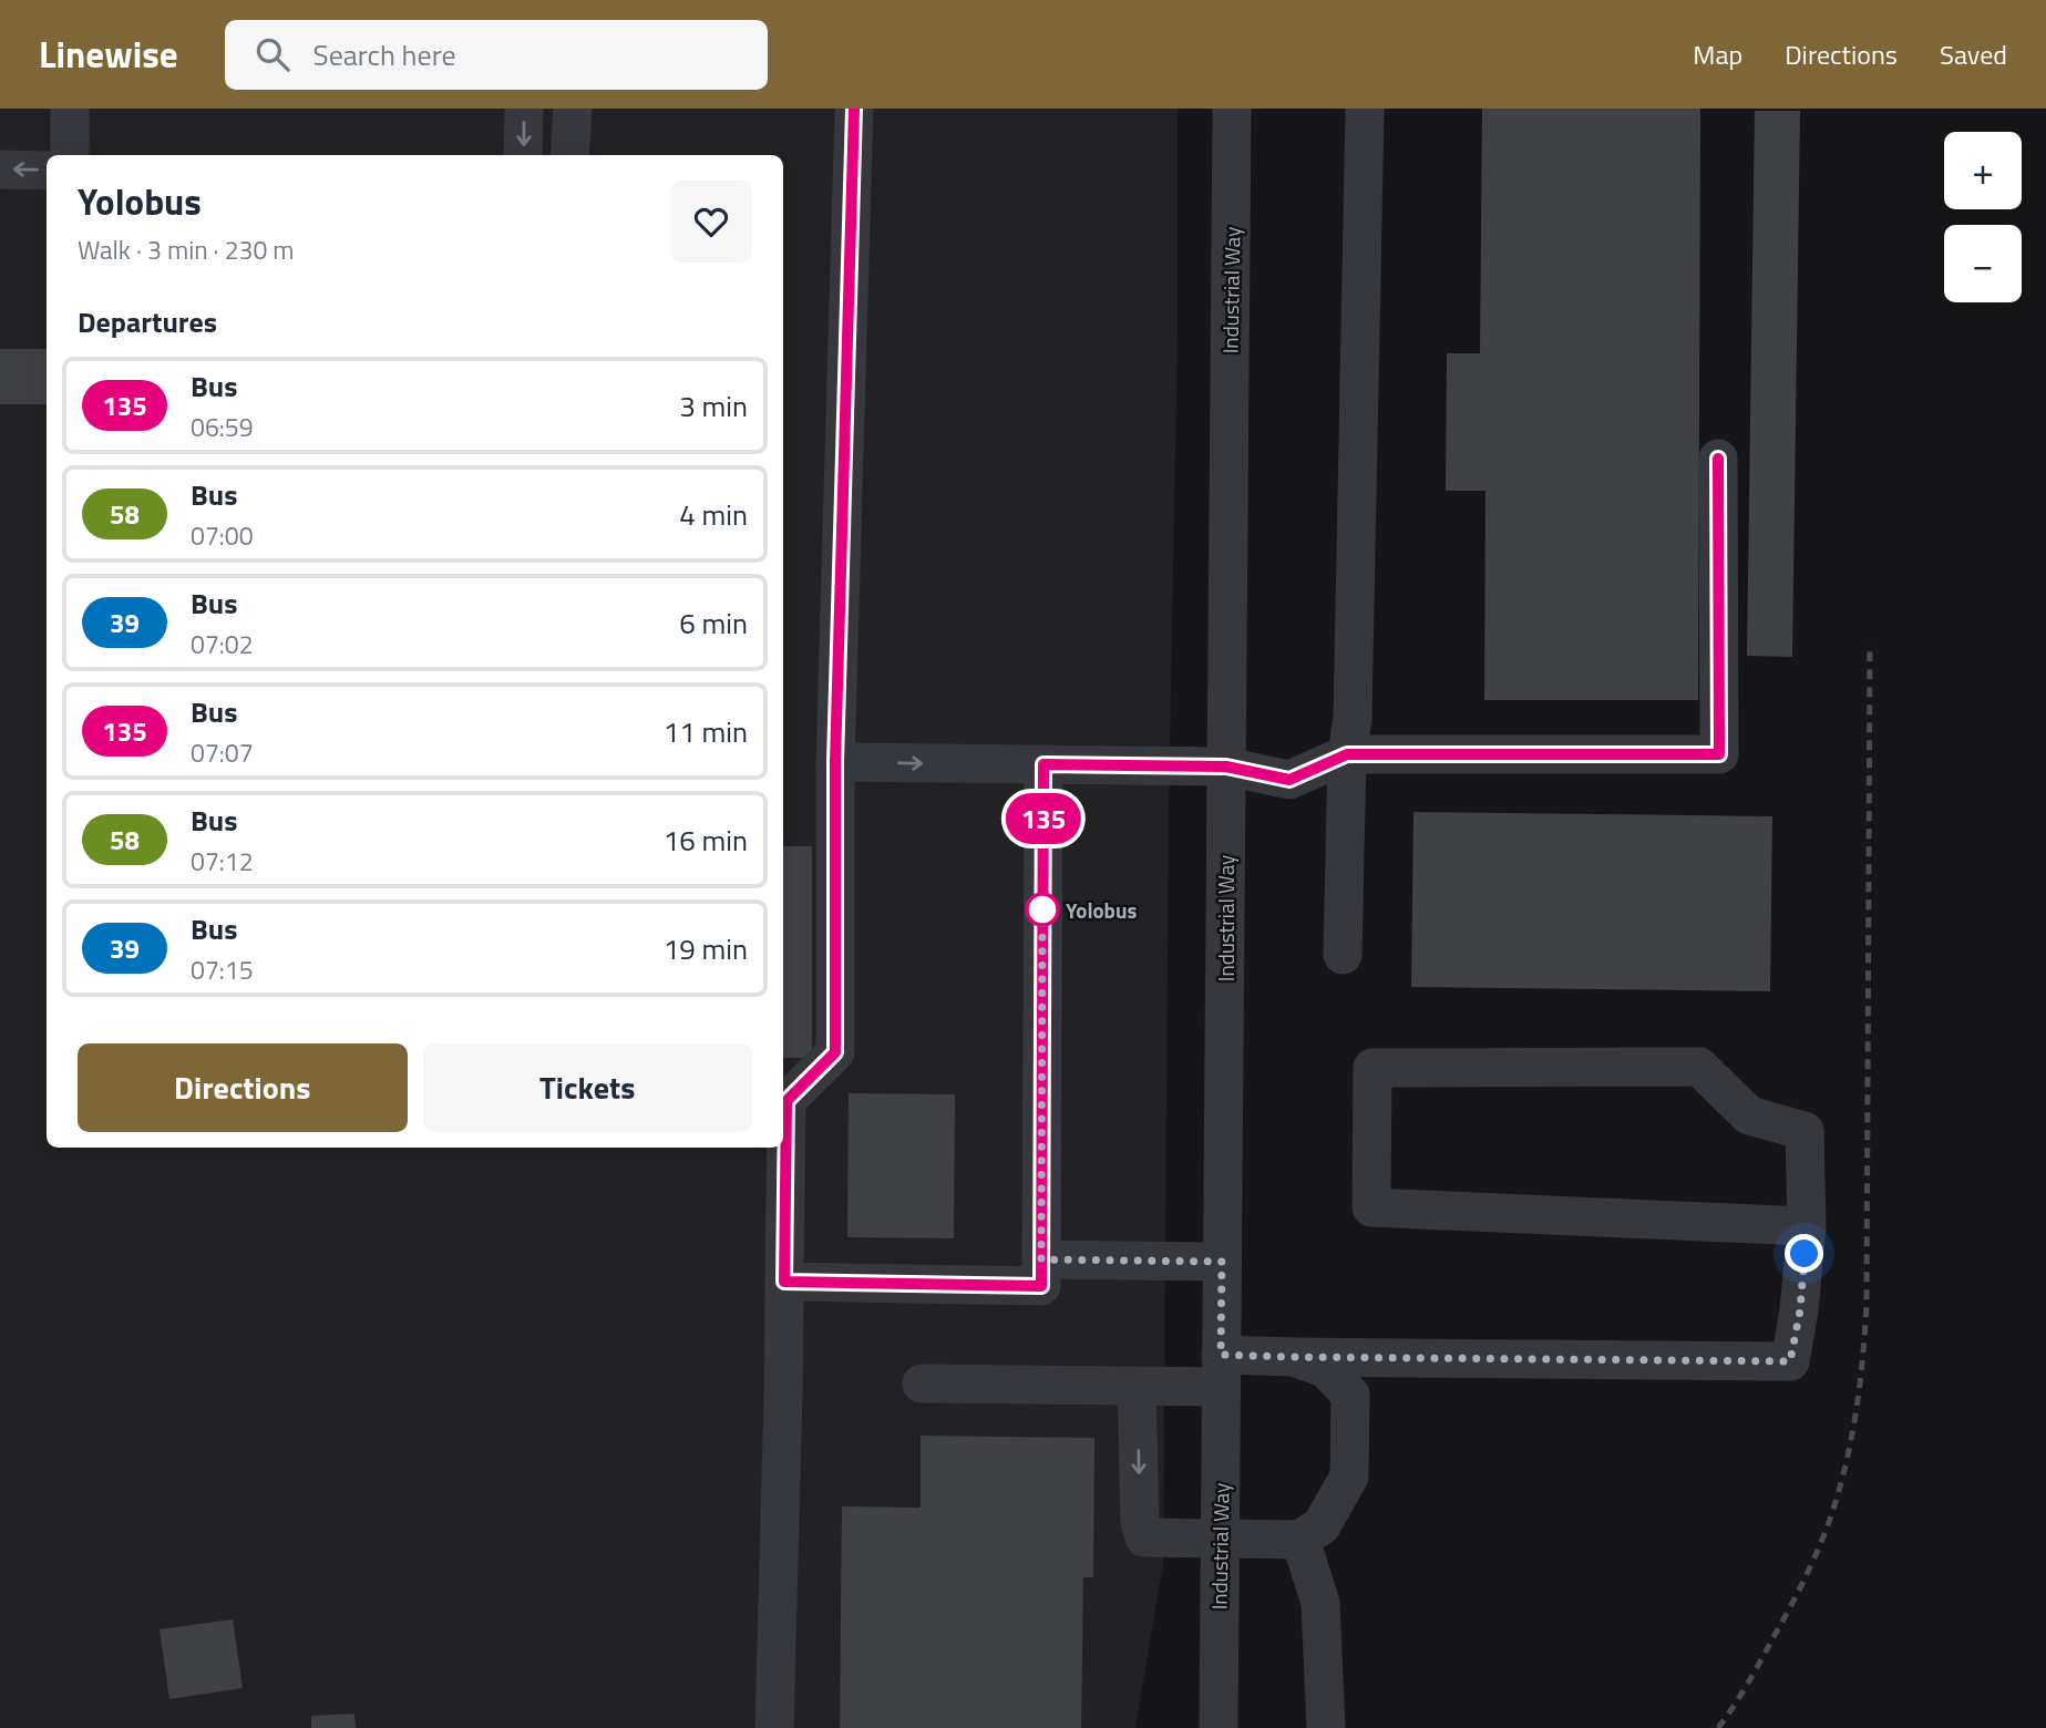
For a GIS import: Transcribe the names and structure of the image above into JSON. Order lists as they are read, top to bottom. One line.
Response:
{"streets":{"street":["Industrial Way"]},"places":["Yolobus"],"lines":["bus line 135"],"page":{"header":"Linewise","search":"Search here","nav":["Map","Directions","Saved"],"on_map":"135","map_buttons":["+","−"],"heading":[["Yolobus","Walk · 3 min · 230 m"],"Departures"],"list":[{"mark":"135","name":"Bus","note":"06:59","value":"3 min"},{"mark":"58","name":"Bus","note":"07:00","value":"4 min"},{"mark":"39","name":"Bus","note":"07:02","value":"6 min"},{"mark":"135","name":"Bus","note":"07:07","value":"11 min"},{"mark":"58","name":"Bus","note":"07:12","value":"16 min"},{"mark":"39","name":"Bus","note":"07:15","value":"19 min"}],"buttons":["Directions","Tickets"]}}
